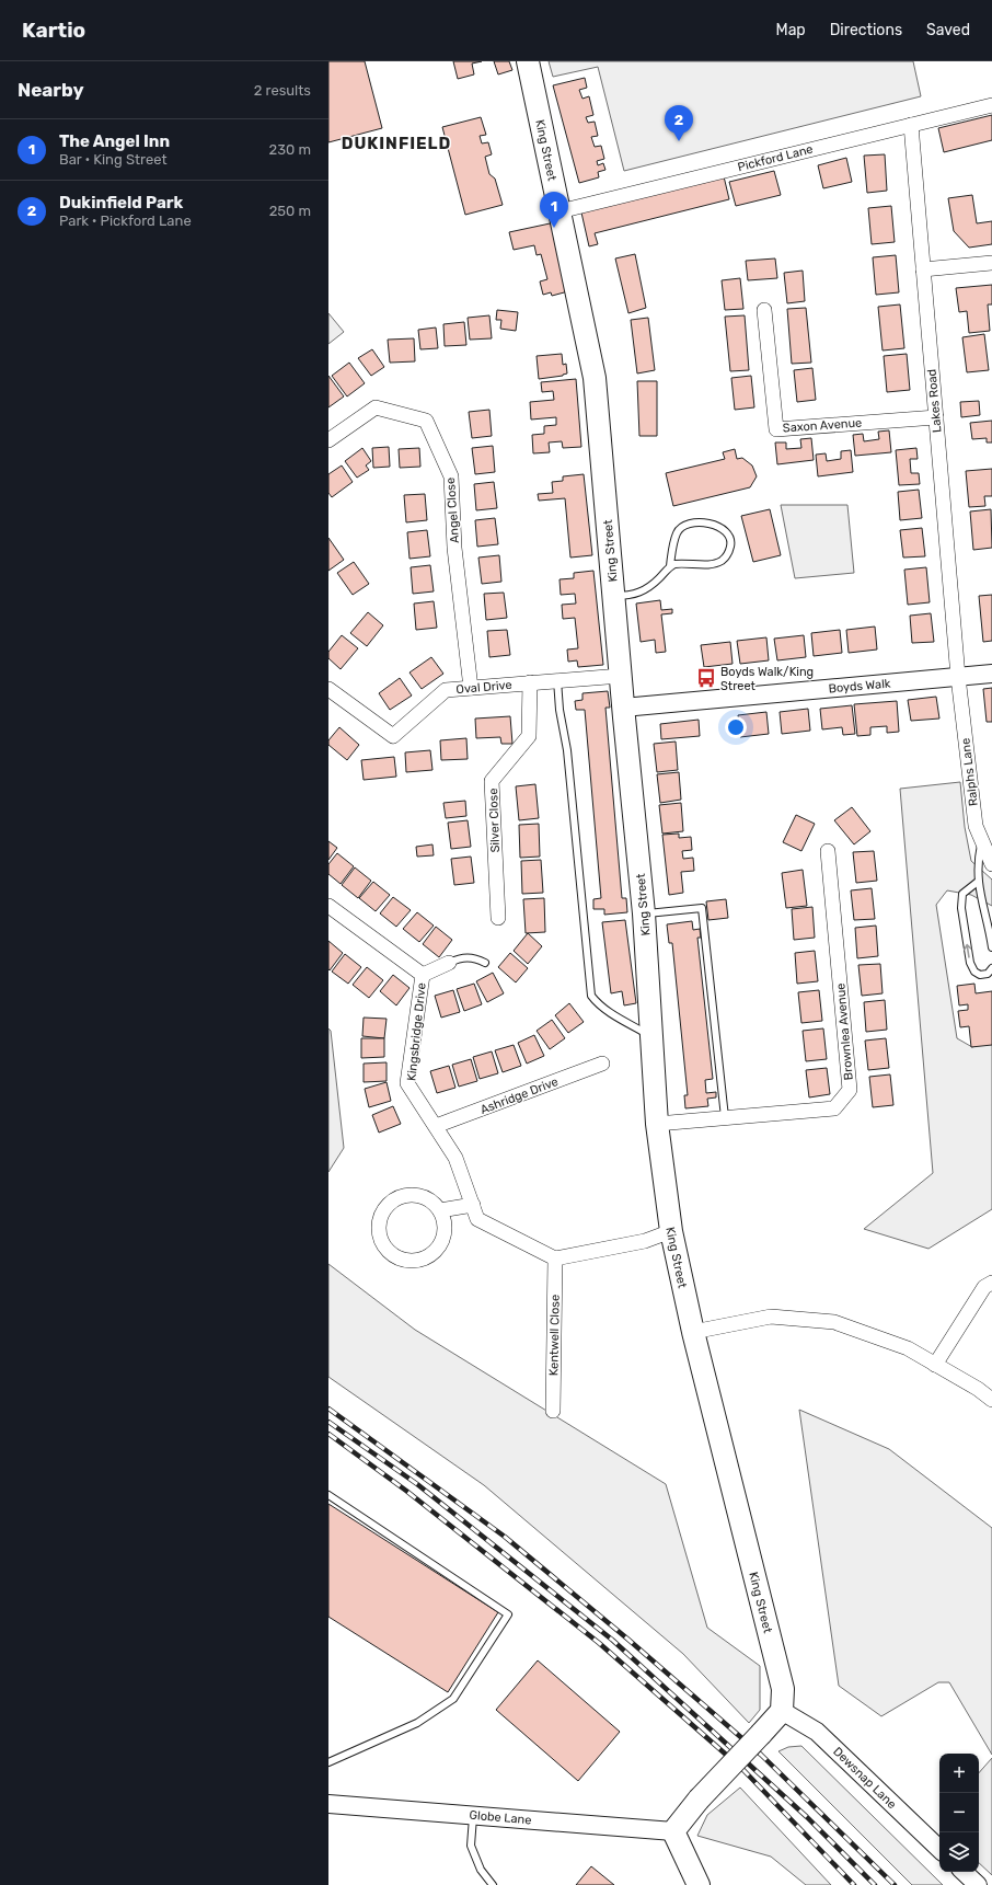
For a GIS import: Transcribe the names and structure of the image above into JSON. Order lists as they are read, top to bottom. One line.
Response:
{"streets":{"main road":["King Street"],"street":["Pickford Lane","Lakes Road","Saxon Avenue","Angel Close","Boyds Walk","Oval Drive","Ralphs Lane","Silver Close","Kingsbridge Drive","Brownlea Avenue","Ashridge Drive","Kentwell Close","Dewsnap Lane","Globe Lane"]},"crossings":[["King Street","Pickford Lane"],["King Street","Boyds Walk"],["King Street","Oval Drive"],["King Street","Brownlea Avenue"],["King Street","Dewsnap Lane"],["Pickford Lane","Lakes Road"],["Lakes Road","Saxon Avenue"],["Lakes Road","Boyds Walk"],["Lakes Road","Ralphs Lane"],["Angel Close","Oval Drive"],["Boyds Walk","Ralphs Lane"],["Oval Drive","Silver Close"],["Kingsbridge Drive","Ashridge Drive"],["Kingsbridge Drive","Kentwell Close"]],"districts":["DUKINFIELD"],"places":{"bus stop":["Boyds Walk/King Street"]},"page":{"header":"Kartio","nav":["Map","Directions","Saved"],"heading":["Nearby","2 results"],"pins":["2","1"],"list":[{"mark":"1","name":"The Angel Inn","note":"Bar · King Street","value":"230 m"},{"mark":"2","name":"Dukinfield Park","note":"Park · Pickford Lane","value":"250 m"}],"map_buttons":["+","−"]}}
